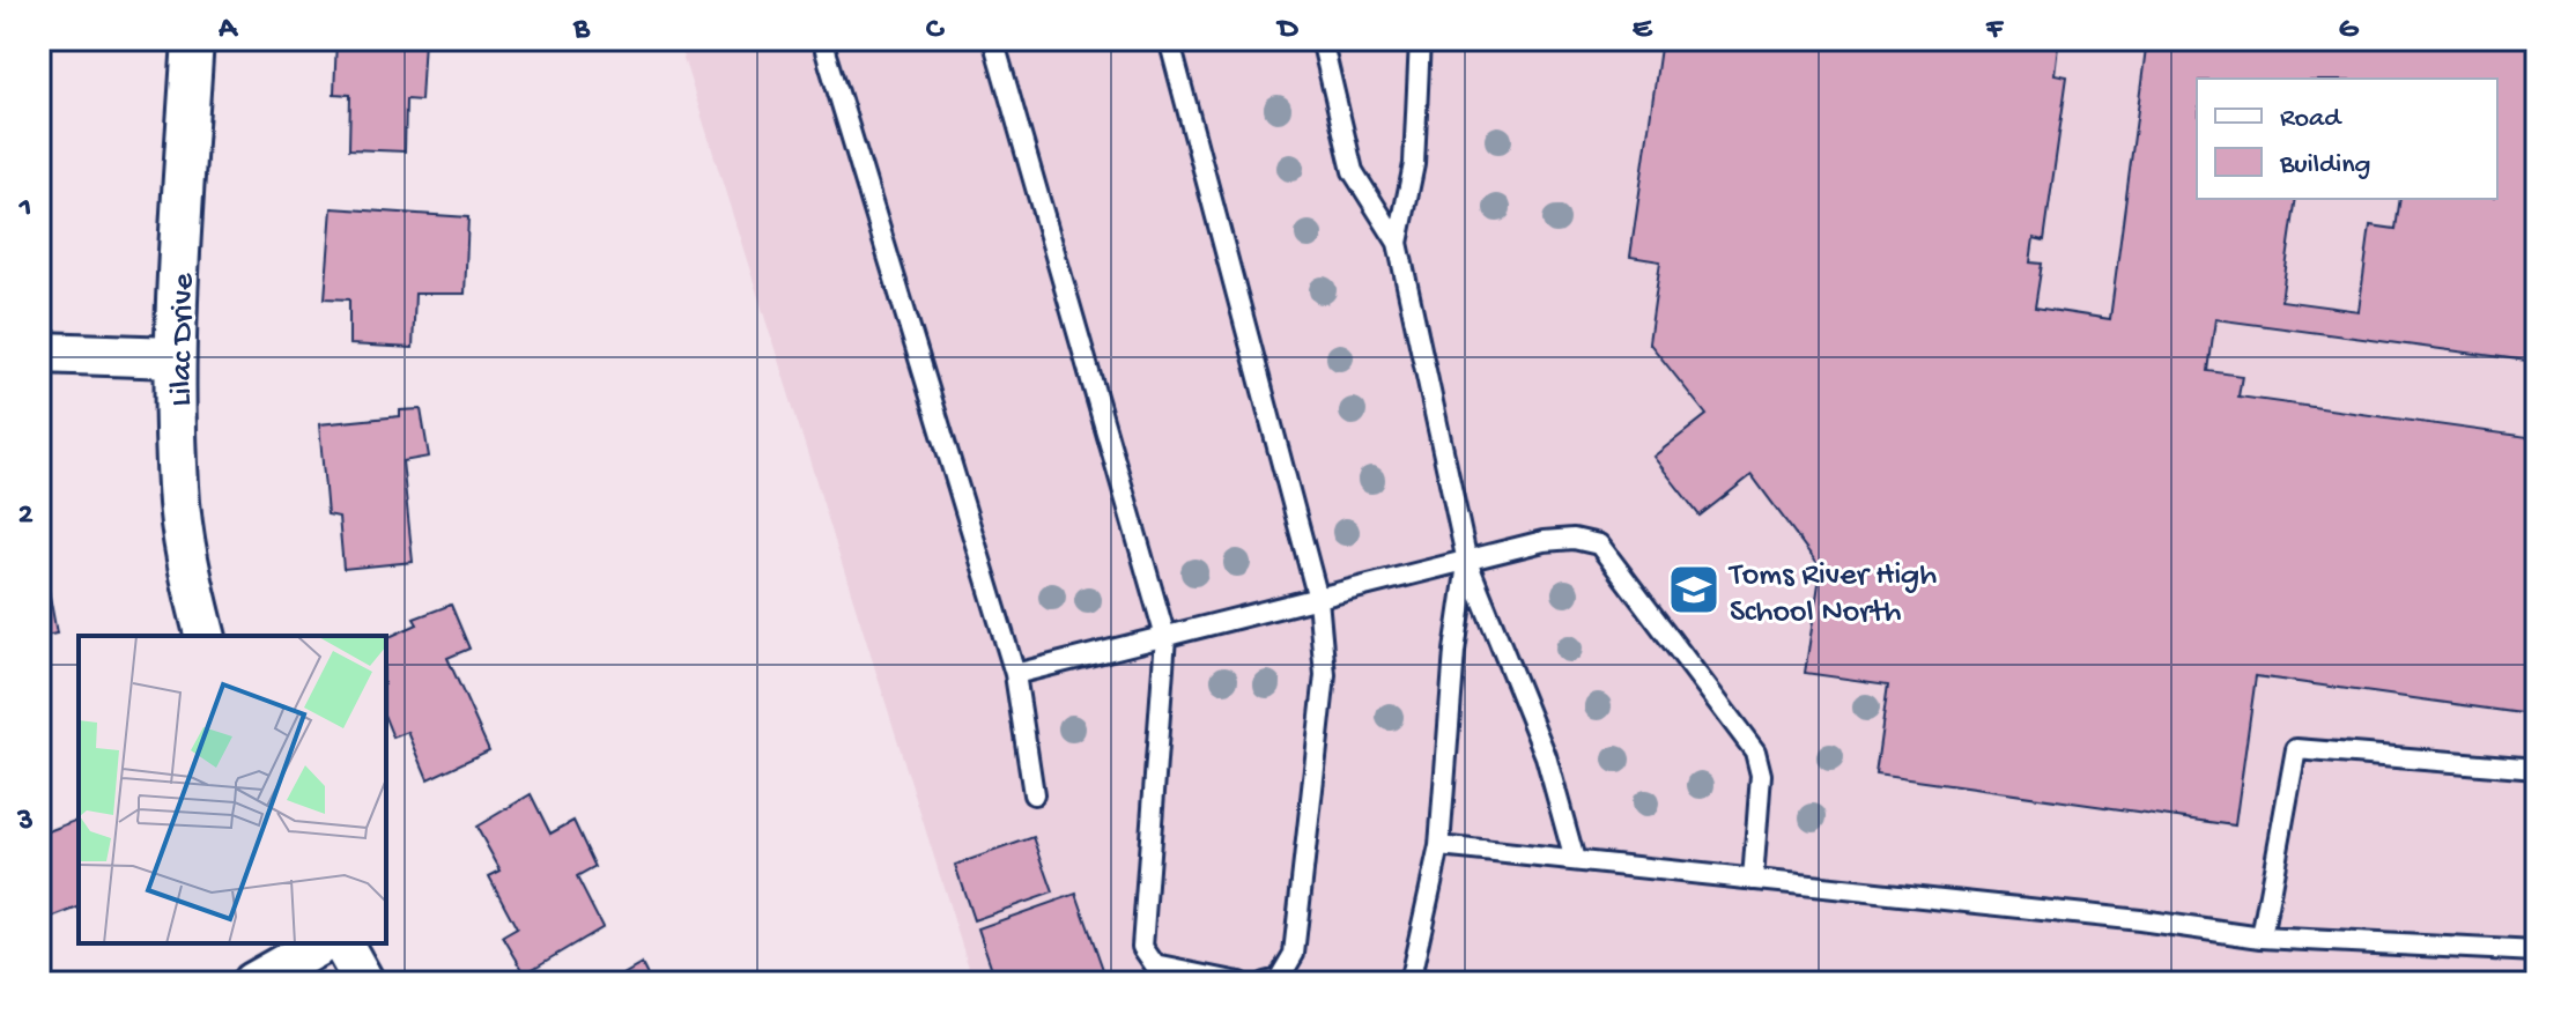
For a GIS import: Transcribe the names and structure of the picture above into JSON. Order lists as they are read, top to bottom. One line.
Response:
{"streets":{"street":["Lilac Drive"]},"places":{"school or university":["Toms River High School North"]},"legend":["Road","Building"],"grid":{"columns":["A","B","C","D","E","F","G"],"rows":["1","2","3"]}}
